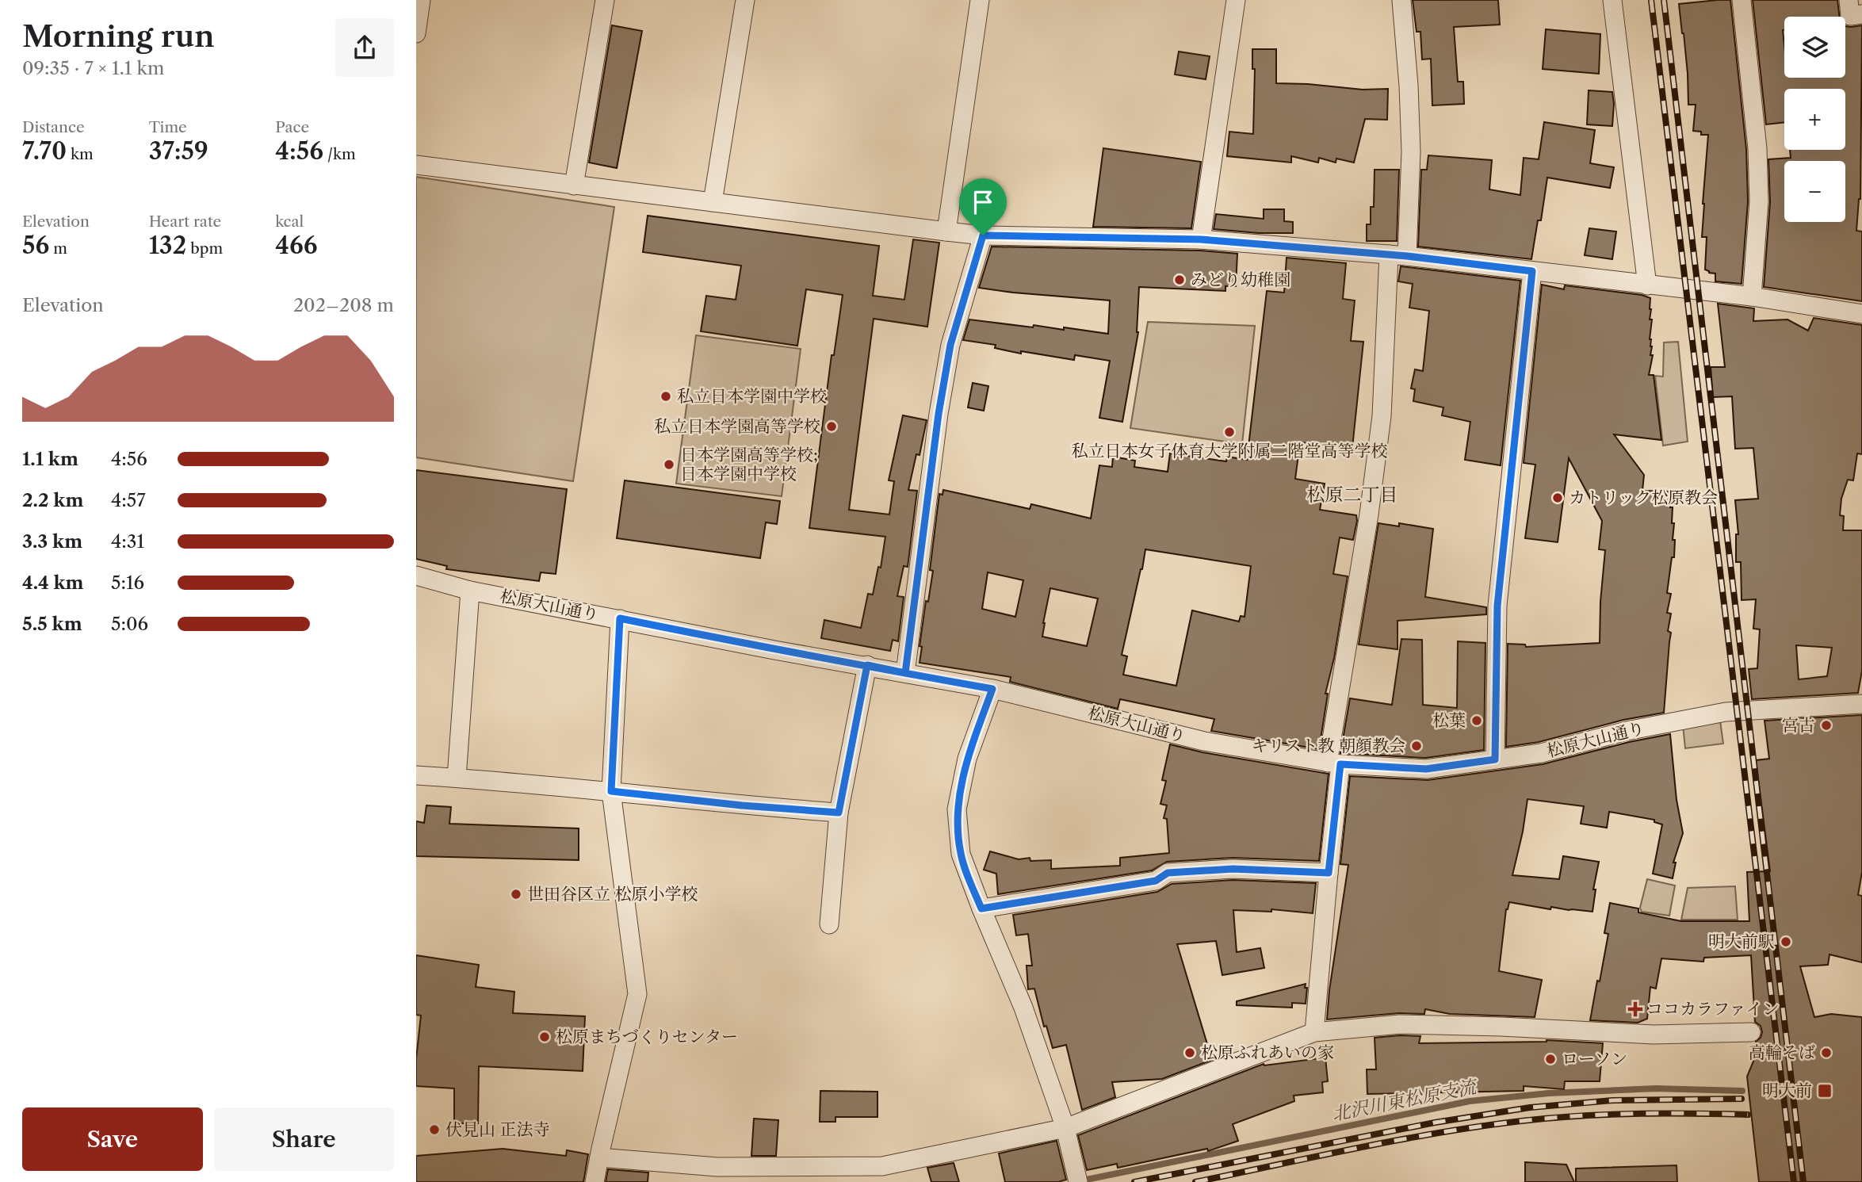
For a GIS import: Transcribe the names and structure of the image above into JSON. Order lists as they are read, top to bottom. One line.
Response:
{"streets":{"street":["松原大山通り"]},"districts":["松原二丁目"],"water":["北沢川東松原支流"],"places":{"other":["みどり幼稚園","私立日本学園中学校","私立日本学園高等学校","私立日本女子体育大学附属二階堂高等学校","日本学園高等学校; 日本学園中学校","カトリック松原教会","松葉","宮古","キリスト教 朝顔教会","世田谷区立 松原小学校","明大前駅","松原まちづくりセンター","松原ふれあいの家","高輪そば","ローソン","伏見山 正法寺"],"health":["ココカラファイン"],"transit":["明大前"]},"page":{"heading":["Morning run","09:35 · 7 × 1.1 km"],"map_buttons":["+","−"],"stats":[["Distance","7.70 km"],["Time","37:59"],["Pace","4:56 /km"],["Elevation","56 m"],["Heart rate","132 bpm"],["kcal","466"]],"chart":["Elevation","202–208 m"],"list":[{"name":"1.1 km","note":"4:56"},{"name":"2.2 km","note":"4:57"},{"name":"3.3 km","note":"4:31"},{"name":"4.4 km","note":"5:16"},{"name":"5.5 km","note":"5:06"}],"buttons":["Save","Share"]}}
